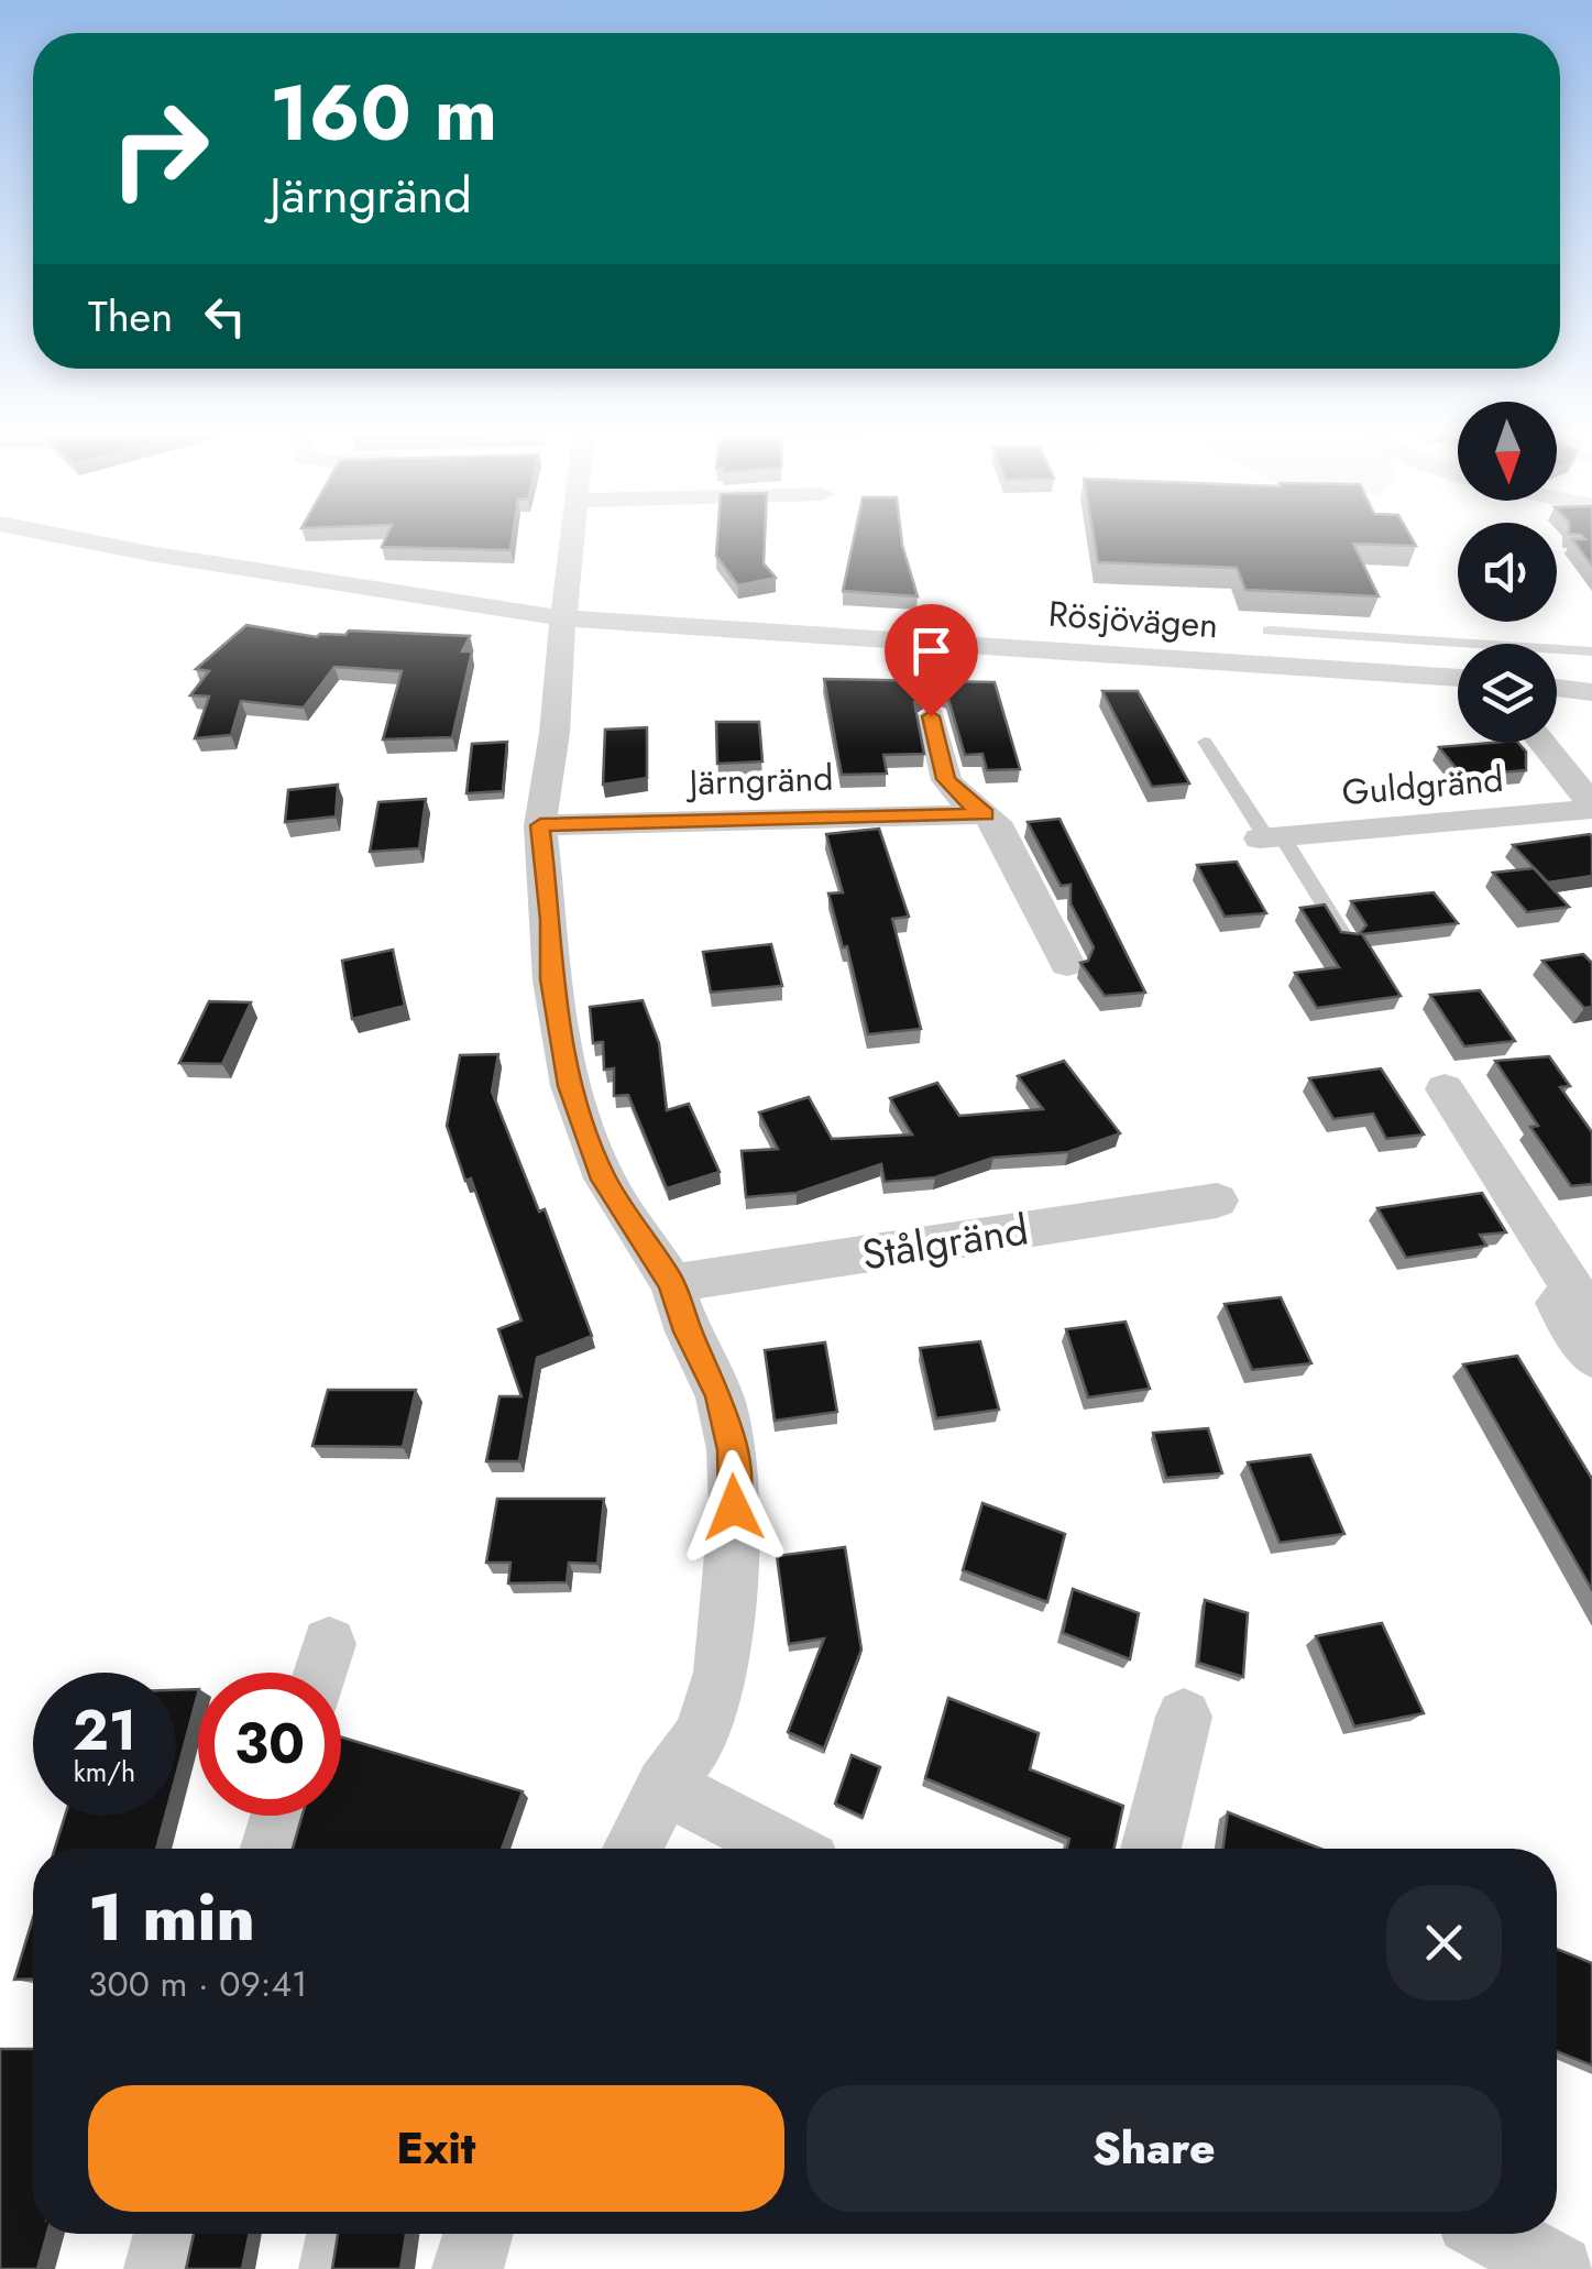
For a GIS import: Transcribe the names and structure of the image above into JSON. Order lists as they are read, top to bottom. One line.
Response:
{"streets":{"street":["Rösjövägen","Järngränd","Guldgränd","Stålgränd"]},"north":"bottom","page":{"turn":["160 m","Järngränd"],"then":"Then","speed":"21 km/h","limit":"30","heading":["1 min","300 m · 09:41"],"buttons":["Exit","Share"]}}
